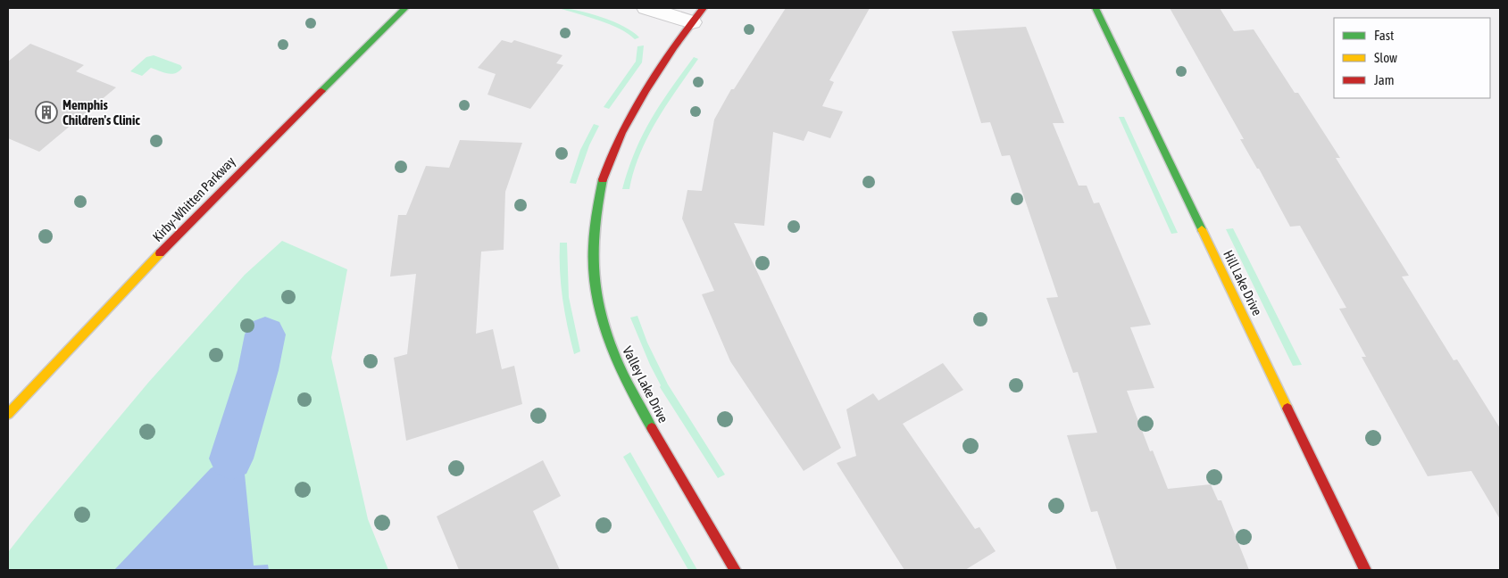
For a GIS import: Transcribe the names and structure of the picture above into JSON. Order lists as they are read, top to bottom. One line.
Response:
{"streets":{"street":["Kirby-Whitten Parkway","Hill Lake Drive","Valley Lake Drive"]},"places":{"building":["Memphis Children's Clinic"]},"legend":["Fast","Slow","Jam"]}
